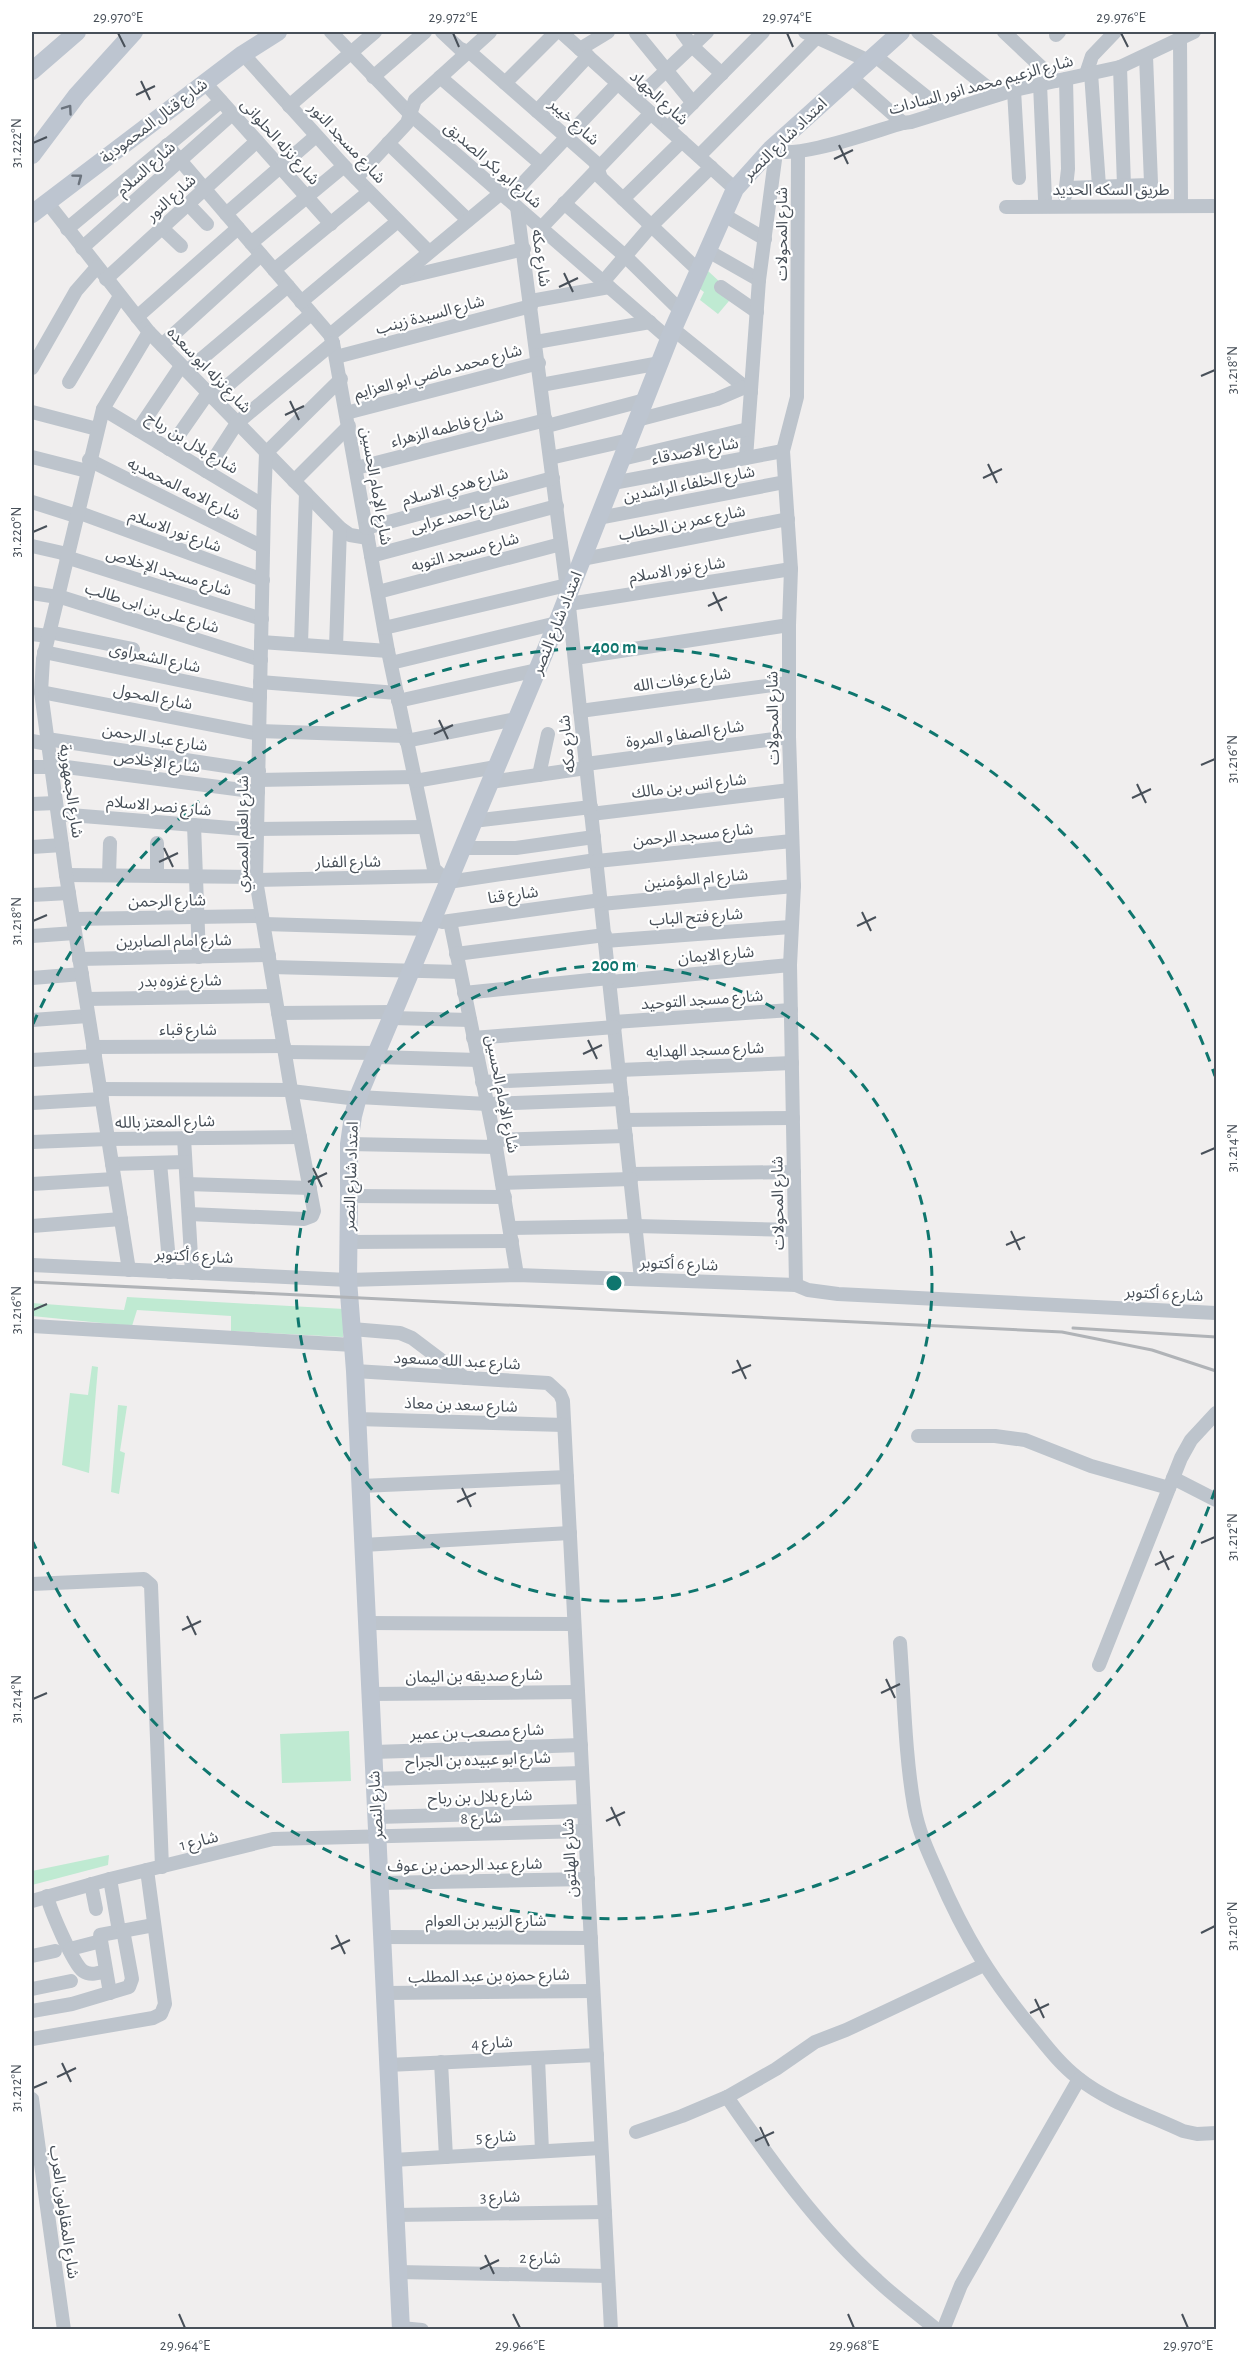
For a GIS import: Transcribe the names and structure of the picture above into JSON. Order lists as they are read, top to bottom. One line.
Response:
{"streets":{"street":["شارع الزعيم محمد انور السادات","شارع الجهاد","شارع قنال المحمودية","شارع خيبر","امتداد شارع النصر","شارع نزله الحلوانى","شارع مسجد النور","شارع ابو بكر الصديق","شارع السلام","طريق السكه الحديد","شارع النور","شارع المحولات","شارع مكه","شارع السيدة زينب","شارع نزله ابو سعده","شارع محمد ماضي ابو العزايم","شارع فاطمه الزهراء","شارع بلال بن رباح","شارع الاصدقاء","شارع الخلفاء الراشدين","شارع الإمام الحسين","شارع هدي الاسلام","شارع الامه المحمديه","شارع احمد عرابى","شارع عمر بن الخطاب","شارع نور الاسلام","شارع مسجد التوبه","شارع مسجد الإخلاص","شارع على بن ابى طالب","شارع الشعراوى","شارع عرفات الله","شارع المحول","شارع الصفا و المروة","شارع عباد الرحمن","شارع الإخلاص","شارع انس بن مالك","شارع الجمهورية","شارع نصر الاسلام","شارع العلم المصري","شارع مسجد الرحمن","شارع الفنار","شارع ام المؤمنين","شارع قنا","شارع الرحمن","شارع فتح الباب","شارع امام الصابرين","شارع الايمان","شارع غزوه بدر","شارع مسجد التوحيد","شارع قباء","شارع مسجد الهدايه","شارع المعتز بالله","شارع 6 أكتوبر","شارع عبد الله مسعود","شارع سعد بن معاذ","شارع صديقه بن اليمان","شارع مصعب بن عمير","شارع ابو عبيده بن الجراح","شارع النصر","شارع 8","شارع 1","شارع الهلتون","شارع عبد الرحمن بن عوف","شارع الزبير بن العوام","شارع حمزه بن عبد المطلب","شارع 4","شارع 5","شارع 3","شارع المقاولون العرب","شارع 2"]},"crossings":[["شارع الزعيم محمد انور السادات","امتداد شارع النصر"],["شارع الزعيم محمد انور السادات","شارع المحولات"],["شارع الجهاد","امتداد شارع النصر"],["شارع قنال المحمودية","شارع نزله الحلوانى"],["شارع قنال المحمودية","شارع مسجد النور"],["شارع قنال المحمودية","شارع نزله ابو سعده"],["شارع خيبر","امتداد شارع النصر"],["امتداد شارع النصر","شارع ابو بكر الصديق"],["امتداد شارع النصر","شارع مكه"],["امتداد شارع النصر","شارع فاطمه الزهراء"],["امتداد شارع النصر","شارع الاصدقاء"],["امتداد شارع النصر","شارع الخلفاء الراشدين"],["امتداد شارع النصر","شارع الإمام الحسين"],["امتداد شارع النصر","شارع عمر بن الخطاب"],["امتداد شارع النصر","شارع نور الاسلام"],["امتداد شارع النصر","شارع المحول"],["امتداد شارع النصر","شارع الصفا و المروة"],["امتداد شارع النصر","شارع مسجد الرحمن"],["امتداد شارع النصر","شارع الفنار"],["امتداد شارع النصر","شارع قنا"],["امتداد شارع النصر","شارع الرحمن"],["امتداد شارع النصر","شارع امام الصابرين"],["امتداد شارع النصر","شارع قباء"],["امتداد شارع النصر","شارع 6 أكتوبر"],["امتداد شارع النصر","شارع النصر"],["شارع نزله الحلوانى","شارع السلام"],["شارع نزله الحلوانى","شارع النور"],["شارع ابو بكر الصديق","شارع مكه"],["شارع السلام","شارع نزله ابو سعده"],["شارع النور","شارع نزله ابو سعده"],["شارع المحولات","شارع الاصدقاء"],["شارع المحولات","شارع الخلفاء الراشدين"],["شارع المحولات","شارع عمر بن الخطاب"],["شارع المحولات","شارع نور الاسلام"],["شارع المحولات","شارع عرفات الله"],["شارع المحولات","شارع الصفا و المروة"],["شارع المحولات","شارع انس بن مالك"],["شارع المحولات","شارع مسجد الرحمن"],["شارع المحولات","شارع ام المؤمنين"],["شارع المحولات","شارع فتح الباب"],["شارع المحولات","شارع الايمان"],["شارع المحولات","شارع مسجد التوحيد"],["شارع المحولات","شارع مسجد الهدايه"],["شارع المحولات","شارع 6 أكتوبر"],["شارع مكه","شارع السيدة زينب"],["شارع مكه","شارع محمد ماضي ابو العزايم"],["شارع مكه","شارع فاطمه الزهراء"],["شارع مكه","شارع هدي الاسلام"],["شارع مكه","شارع احمد عرابى"],["شارع مكه","شارع نور الاسلام"],["شارع مكه","شارع مسجد التوبه"],["شارع مكه","شارع عرفات الله"],["شارع مكه","شارع الصفا و المروة"],["شارع مكه","شارع انس بن مالك"],["شارع مكه","شارع مسجد الرحمن"],["شارع مكه","شارع ام المؤمنين"],["شارع مكه","شارع قنا"],["شارع مكه","شارع فتح الباب"],["شارع مكه","شارع الايمان"],["شارع مكه","شارع مسجد التوحيد"],["شارع مكه","شارع مسجد الهدايه"],["شارع مكه","شارع 6 أكتوبر"],["شارع السيدة زينب","شارع الإمام الحسين"],["شارع نزله ابو سعده","شارع الإمام الحسين"],["شارع نزله ابو سعده","شارع هدي الاسلام"],["شارع نزله ابو سعده","شارع الجمهورية"],["شارع نزله ابو سعده","شارع العلم المصري"],["شارع محمد ماضي ابو العزايم","شارع الإمام الحسين"],["شارع فاطمه الزهراء","شارع الإمام الحسين"],["شارع بلال بن رباح","شارع الجمهورية"],["شارع بلال بن رباح","شارع العلم المصري"],["شارع بلال بن رباح","شارع النصر"],["شارع بلال بن رباح","شارع الهلتون"],["شارع الإمام الحسين","شارع هدي الاسلام"],["شارع الإمام الحسين","شارع احمد عرابى"],["شارع الإمام الحسين","شارع مسجد التوبه"],["شارع الإمام الحسين","شارع المحول"],["شارع الإمام الحسين","شارع نصر الاسلام"],["شارع الإمام الحسين","شارع مسجد الرحمن"],["شارع الإمام الحسين","شارع الفنار"],["شارع الإمام الحسين","شارع قنا"],["شارع الإمام الحسين","شارع فتح الباب"],["شارع الإمام الحسين","شارع امام الصابرين"],["شارع الإمام الحسين","شارع الايمان"],["شارع الإمام الحسين","شارع مسجد التوحيد"],["شارع الإمام الحسين","شارع قباء"],["شارع الإمام الحسين","شارع مسجد الهدايه"],["شارع الإمام الحسين","شارع 6 أكتوبر"],["شارع الامه المحمديه","شارع الجمهورية"],["شارع الامه المحمديه","شارع العلم المصري"],["شارع نور الاسلام","شارع الجمهورية"],["شارع نور الاسلام","شارع العلم المصري"],["شارع مسجد الإخلاص","شارع الجمهورية"],["شارع مسجد الإخلاص","شارع العلم المصري"],["شارع على بن ابى طالب","شارع الجمهورية"],["شارع على بن ابى طالب","شارع العلم المصري"],["شارع الشعراوى","شارع الجمهورية"],["شارع الشعراوى","شارع العلم المصري"],["شارع المحول","شارع الجمهورية"],["شارع المحول","شارع العلم المصري"],["شارع عباد الرحمن","شارع الإخلاص"],["شارع عباد الرحمن","شارع الجمهورية"],["شارع عباد الرحمن","شارع العلم المصري"],["شارع الإخلاص","شارع الجمهورية"],["شارع الإخلاص","شارع العلم المصري"],["شارع الجمهورية","شارع نصر الاسلام"],["شارع الجمهورية","شارع الفنار"],["شارع الجمهورية","شارع الرحمن"],["شارع الجمهورية","شارع امام الصابرين"],["شارع الجمهورية","شارع غزوه بدر"],["شارع الجمهورية","شارع قباء"],["شارع الجمهورية","شارع المعتز بالله"],["شارع الجمهورية","شارع 6 أكتوبر"],["شارع نصر الاسلام","شارع العلم المصري"],["شارع العلم المصري","شارع الفنار"],["شارع العلم المصري","شارع الرحمن"],["شارع العلم المصري","شارع امام الصابرين"],["شارع العلم المصري","شارع غزوه بدر"],["شارع العلم المصري","شارع قباء"],["شارع العلم المصري","شارع المعتز بالله"],["شارع مسجد الرحمن","شارع الفنار"],["شارع ام المؤمنين","شارع قنا"],["شارع قنا","شارع الرحمن"],["شارع 6 أكتوبر","شارع النصر"],["شارع عبد الله مسعود","شارع النصر"],["شارع عبد الله مسعود","شارع الهلتون"],["شارع سعد بن معاذ","شارع النصر"],["شارع سعد بن معاذ","شارع الهلتون"],["شارع صديقه بن اليمان","شارع النصر"],["شارع صديقه بن اليمان","شارع الهلتون"],["شارع مصعب بن عمير","شارع النصر"],["شارع مصعب بن عمير","شارع الهلتون"],["شارع ابو عبيده بن الجراح","شارع النصر"],["شارع ابو عبيده بن الجراح","شارع الهلتون"],["شارع النصر","شارع 8"],["شارع النصر","شارع 1"],["شارع النصر","شارع عبد الرحمن بن عوف"],["شارع النصر","شارع الزبير بن العوام"],["شارع النصر","شارع حمزه بن عبد المطلب"],["شارع النصر","شارع 4"],["شارع النصر","شارع 5"],["شارع النصر","شارع 3"],["شارع النصر","شارع 2"],["شارع 8","شارع 1"],["شارع 8","شارع الهلتون"],["شارع الهلتون","شارع عبد الرحمن بن عوف"],["شارع الهلتون","شارع الزبير بن العوام"],["شارع الهلتون","شارع حمزه بن عبد المطلب"],["شارع الهلتون","شارع 4"],["شارع الهلتون","شارع 5"],["شارع الهلتون","شارع 3"],["شارع الهلتون","شارع 2"]],"coordinates":["29.970°E","29.972°E","29.974°E","29.976°E","31.222°N","31.218°N","31.220°N","31.216°N","31.214°N","31.212°N","31.210°N","29.964°E","29.966°E","29.968°E"],"rings":["400 m","200 m"]}
